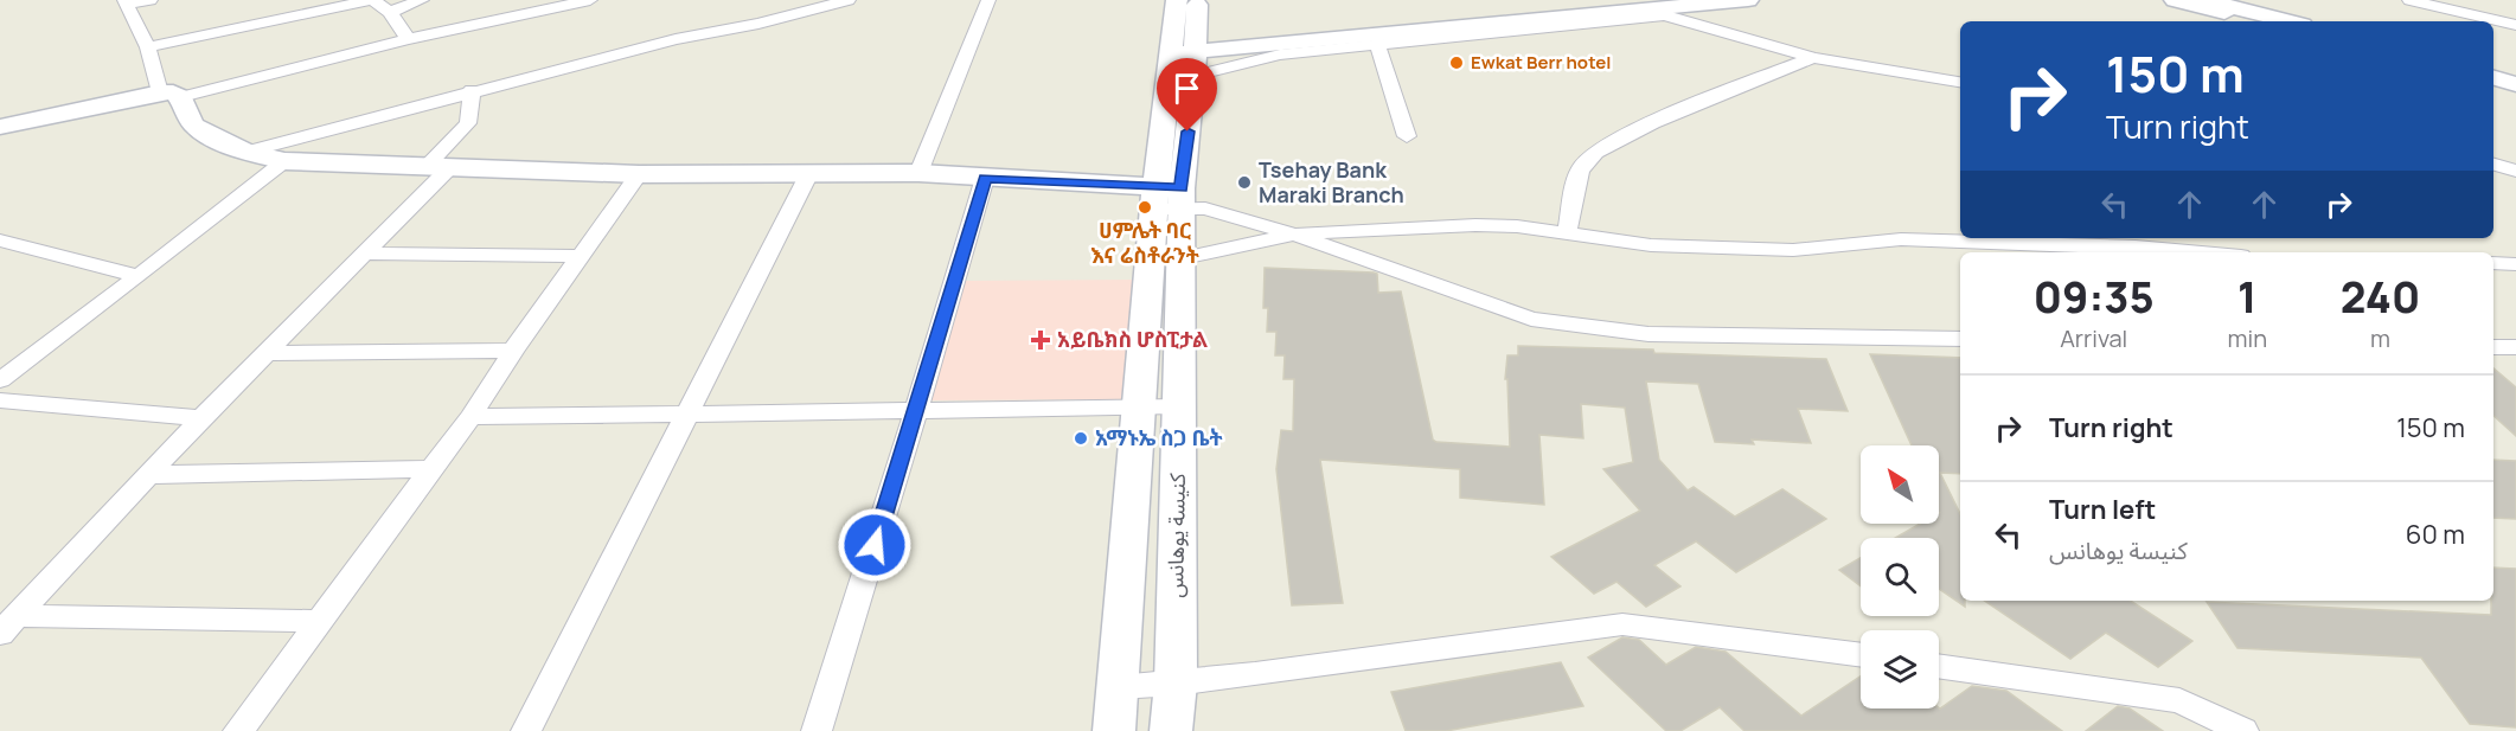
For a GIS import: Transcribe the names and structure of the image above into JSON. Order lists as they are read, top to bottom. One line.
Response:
{"streets":{"street":["كنيسة يوهانس"]},"places":{"other":["Ewkat Berr hotel","Tsehay Bank Maraki Branch","ሀምሌት ባር እና ሬስቶራንት","አማኑኤ ስጋ ቤት"],"health":["አይቤክስ ሆስፒታል"]},"north":"top left","page":{"turn":["150 m","Turn right"],"eta":["09:35","Arrival","1","min","240","m"],"list":[{"name":"Turn right","value":"150 m"},{"name":"Turn left","note":"كنيسة يوهانس","value":"60 m"}]}}
